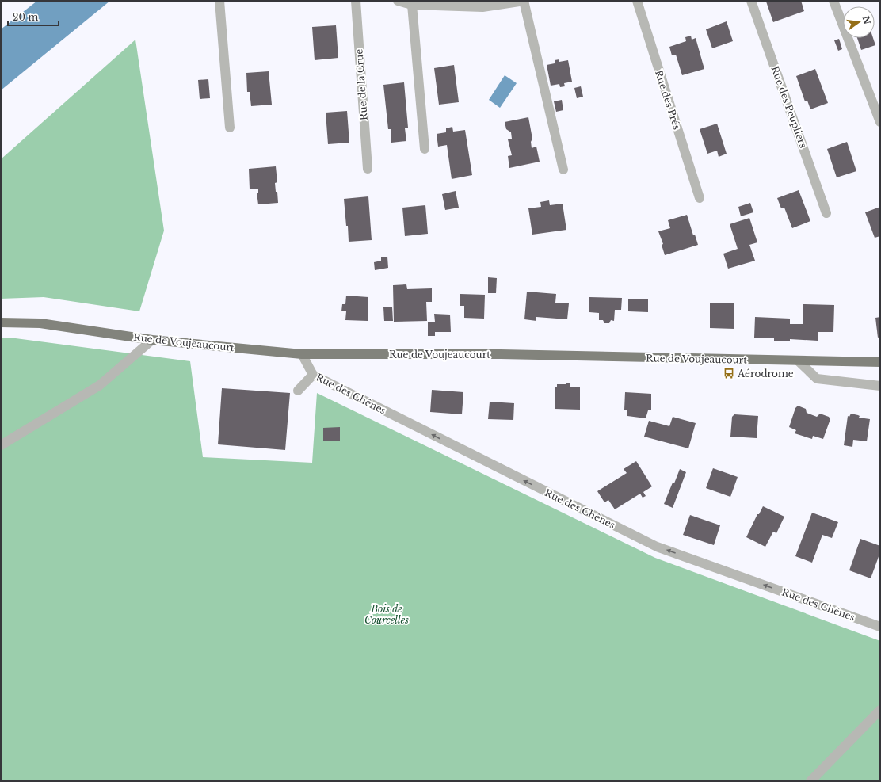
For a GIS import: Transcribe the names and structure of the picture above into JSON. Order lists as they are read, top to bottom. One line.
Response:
{"streets":{"main road":["Rue de Voujeaucourt"],"street":["Rue de la Crue","Rue des Prés","Rue des Peupliers","Rue des Chênes"]},"crossings":[["Rue de Voujeaucourt","Rue des Chênes"]],"one_way":["Rue des Chênes"],"parks":["Bois de Courcelles"],"places":{"bus stop":["Aérodrome"]},"scale_bar":"20 m","north":"right"}
